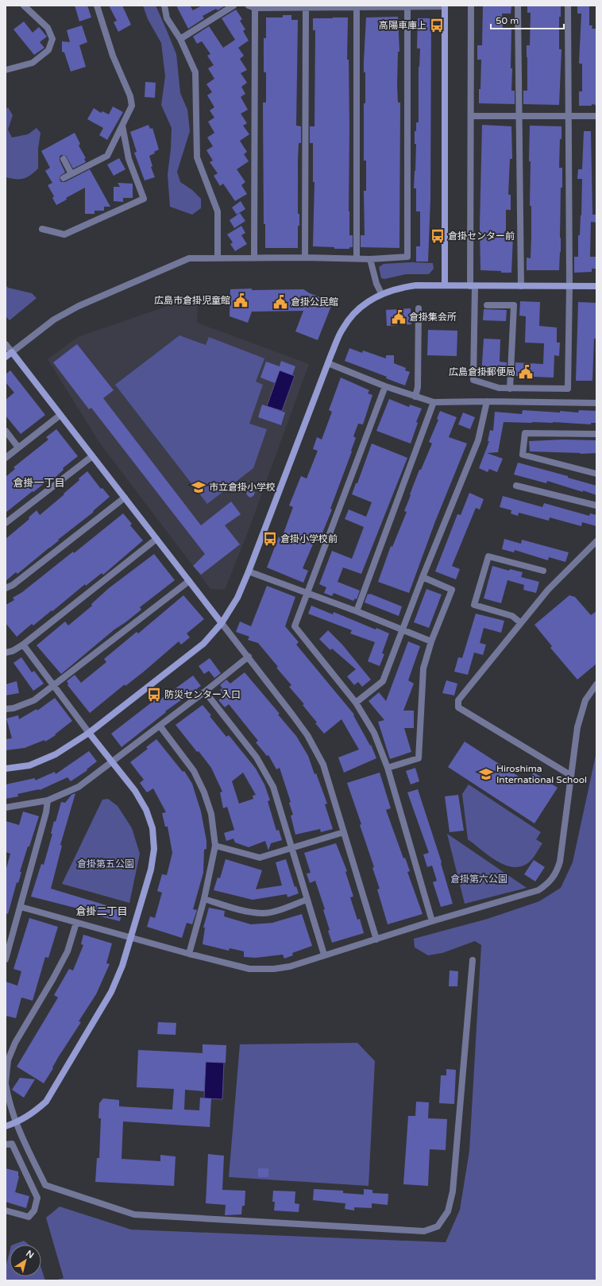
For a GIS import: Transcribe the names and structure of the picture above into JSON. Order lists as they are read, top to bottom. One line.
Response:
{"districts":["倉掛一丁目","倉掛二丁目"],"parks":["倉掛第五公園","倉掛第六公園"],"places":{"bus stop":["高陽車庫上","倉掛センター前","倉掛小学校前","防災センター入口"],"public building":["広島市倉掛児童館","倉掛公民館","倉掛集会所","広島倉掛郵便局"],"school or university":["市立倉掛小学校","Hiroshima International School"]},"scale_bar":"50 m","north":"top right"}
